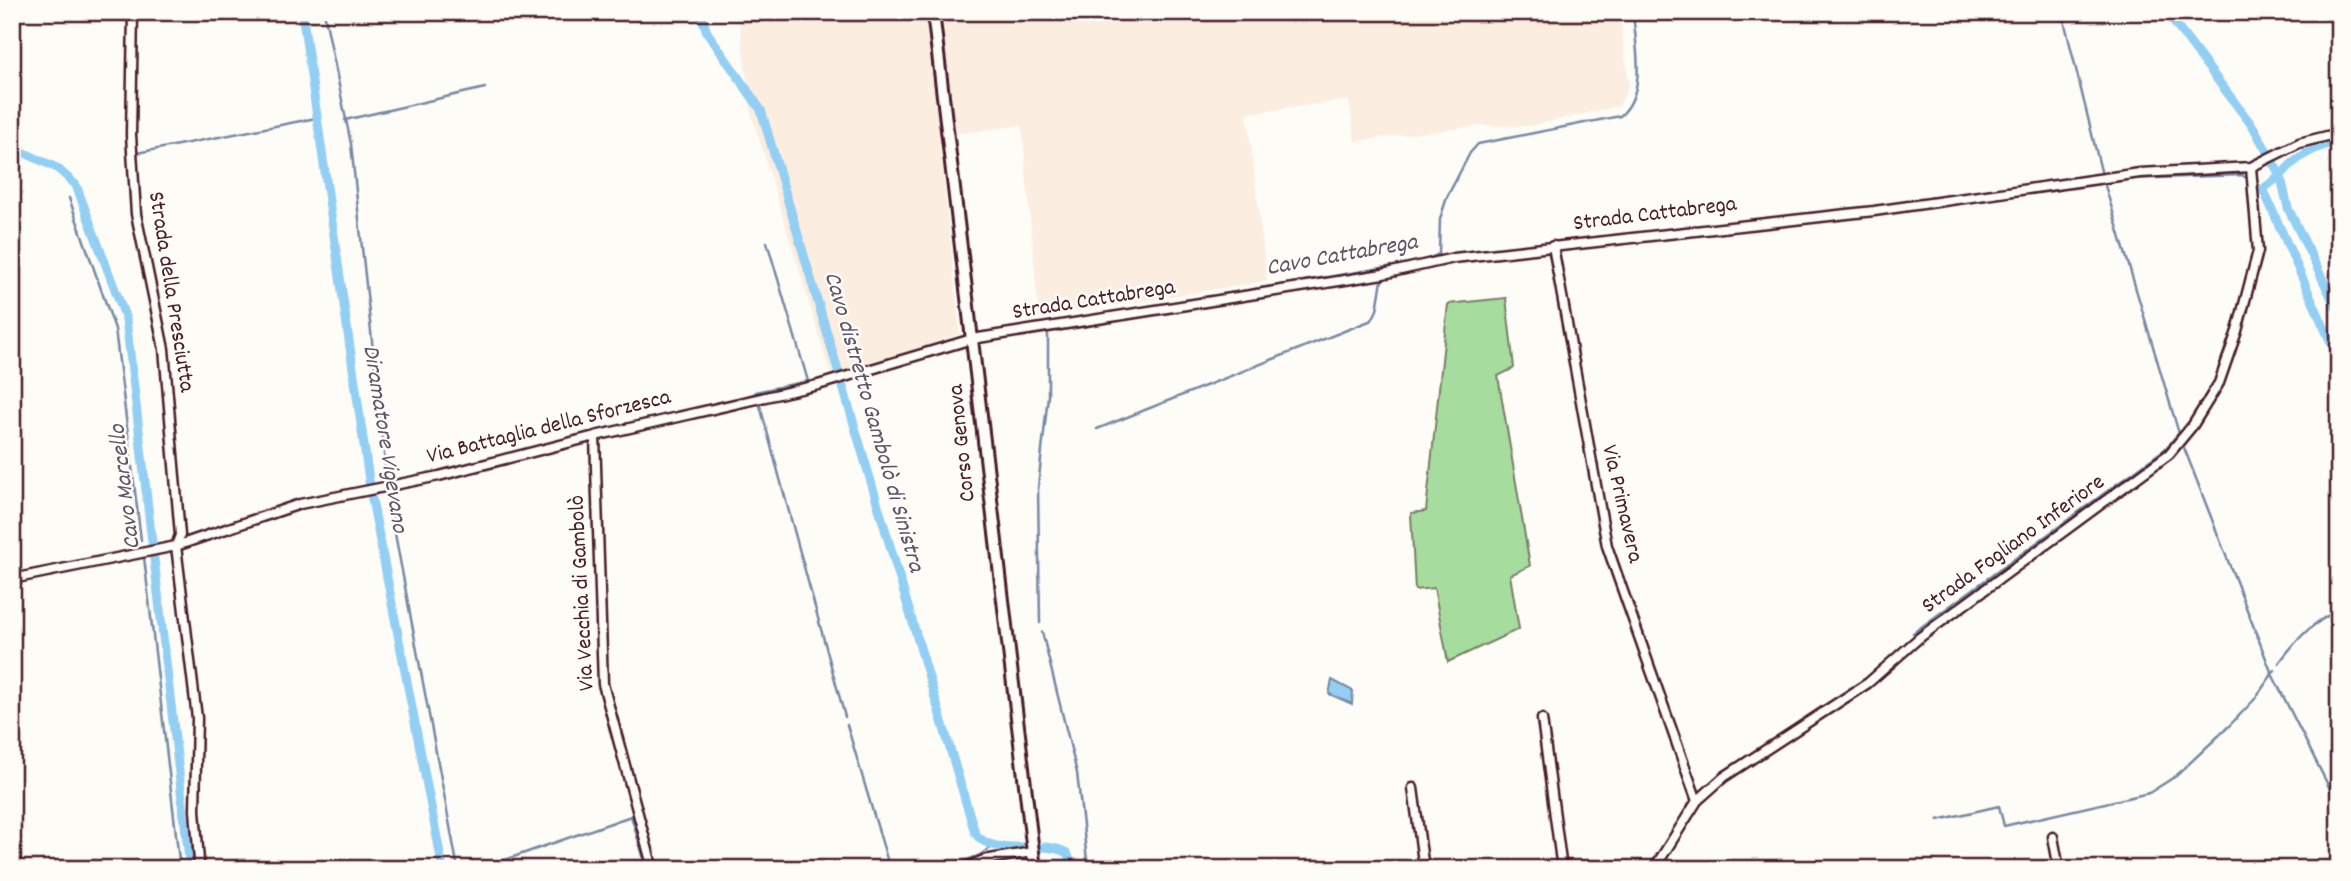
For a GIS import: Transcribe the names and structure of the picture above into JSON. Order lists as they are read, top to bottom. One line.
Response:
{"streets":{"main road":["Corso Genova"],"street":["Strada Cattabrega","Strada della Presciutta","Via Battaglia della Sforzesca","Via Primavera","Strada Fogliano Inferiore","Via Vecchia di Gambolò"]},"crossings":[["Strada Cattabrega","Via Battaglia della Sforzesca"],["Strada Cattabrega","Corso Genova"],["Strada Cattabrega","Via Primavera"],["Strada Cattabrega","Strada Fogliano Inferiore"],["Strada della Presciutta","Via Battaglia della Sforzesca"],["Via Battaglia della Sforzesca","Corso Genova"],["Via Battaglia della Sforzesca","Via Vecchia di Gambolò"],["Via Primavera","Strada Fogliano Inferiore"]],"water":["Cavo Cattabrega","Cavo distretto Gambolò di Sinistra","Diramatore Vigevano","Cavo Marcello"]}
